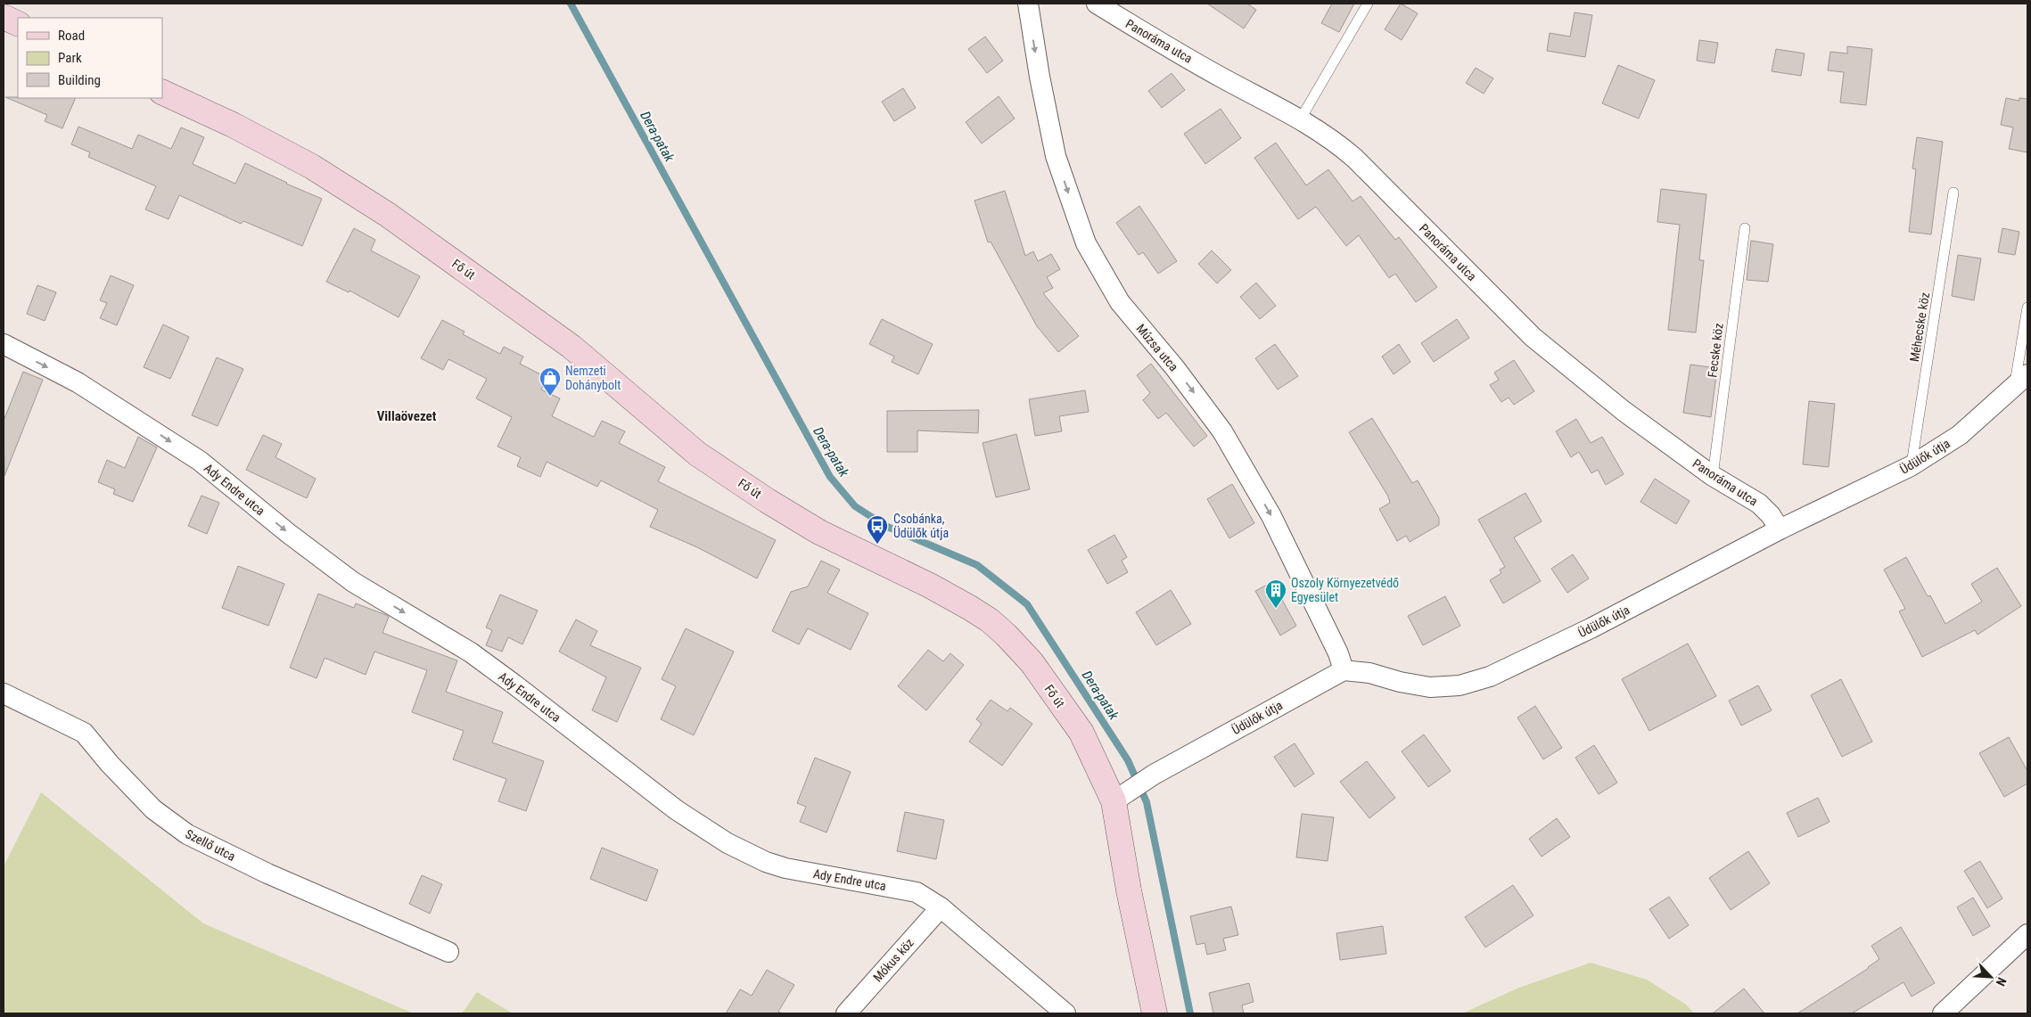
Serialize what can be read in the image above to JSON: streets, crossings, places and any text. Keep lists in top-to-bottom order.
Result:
{
  "streets": {
    "main road": ["Fő út"],
    "street": [
      "Panoráma utca",
      "Múzsa utca",
      "Üdülők útja",
      "Ady Endre utca",
      "Szellő utca",
      "Mókus köz"
    ],
    "lane": ["Méhecske köz", "Fecske köz"]
  },
  "crossings": [
    ["Panoráma utca", "Fecske köz"],
    ["Panoráma utca", "Üdülők útja"],
    ["Fő út", "Üdülők útja"],
    ["Méhecske köz", "Üdülők útja"],
    ["Múzsa utca", "Üdülők útja"],
    ["Ady Endre utca", "Mókus köz"]
  ],
  "one_way": ["Múzsa utca", "Ady Endre utca"],
  "districts": ["Villaövezet"],
  "water": ["Dera-patak"],
  "places": {
    "shop": ["Nemzeti Dohánybolt"],
    "bus stop": ["Csobánka, Üdülők útja"],
    "building": ["Oszoly Környezetvédő Egyesület"]
  },
  "legend": ["Road", "Park", "Building"],
  "north": "bottom right"
}
